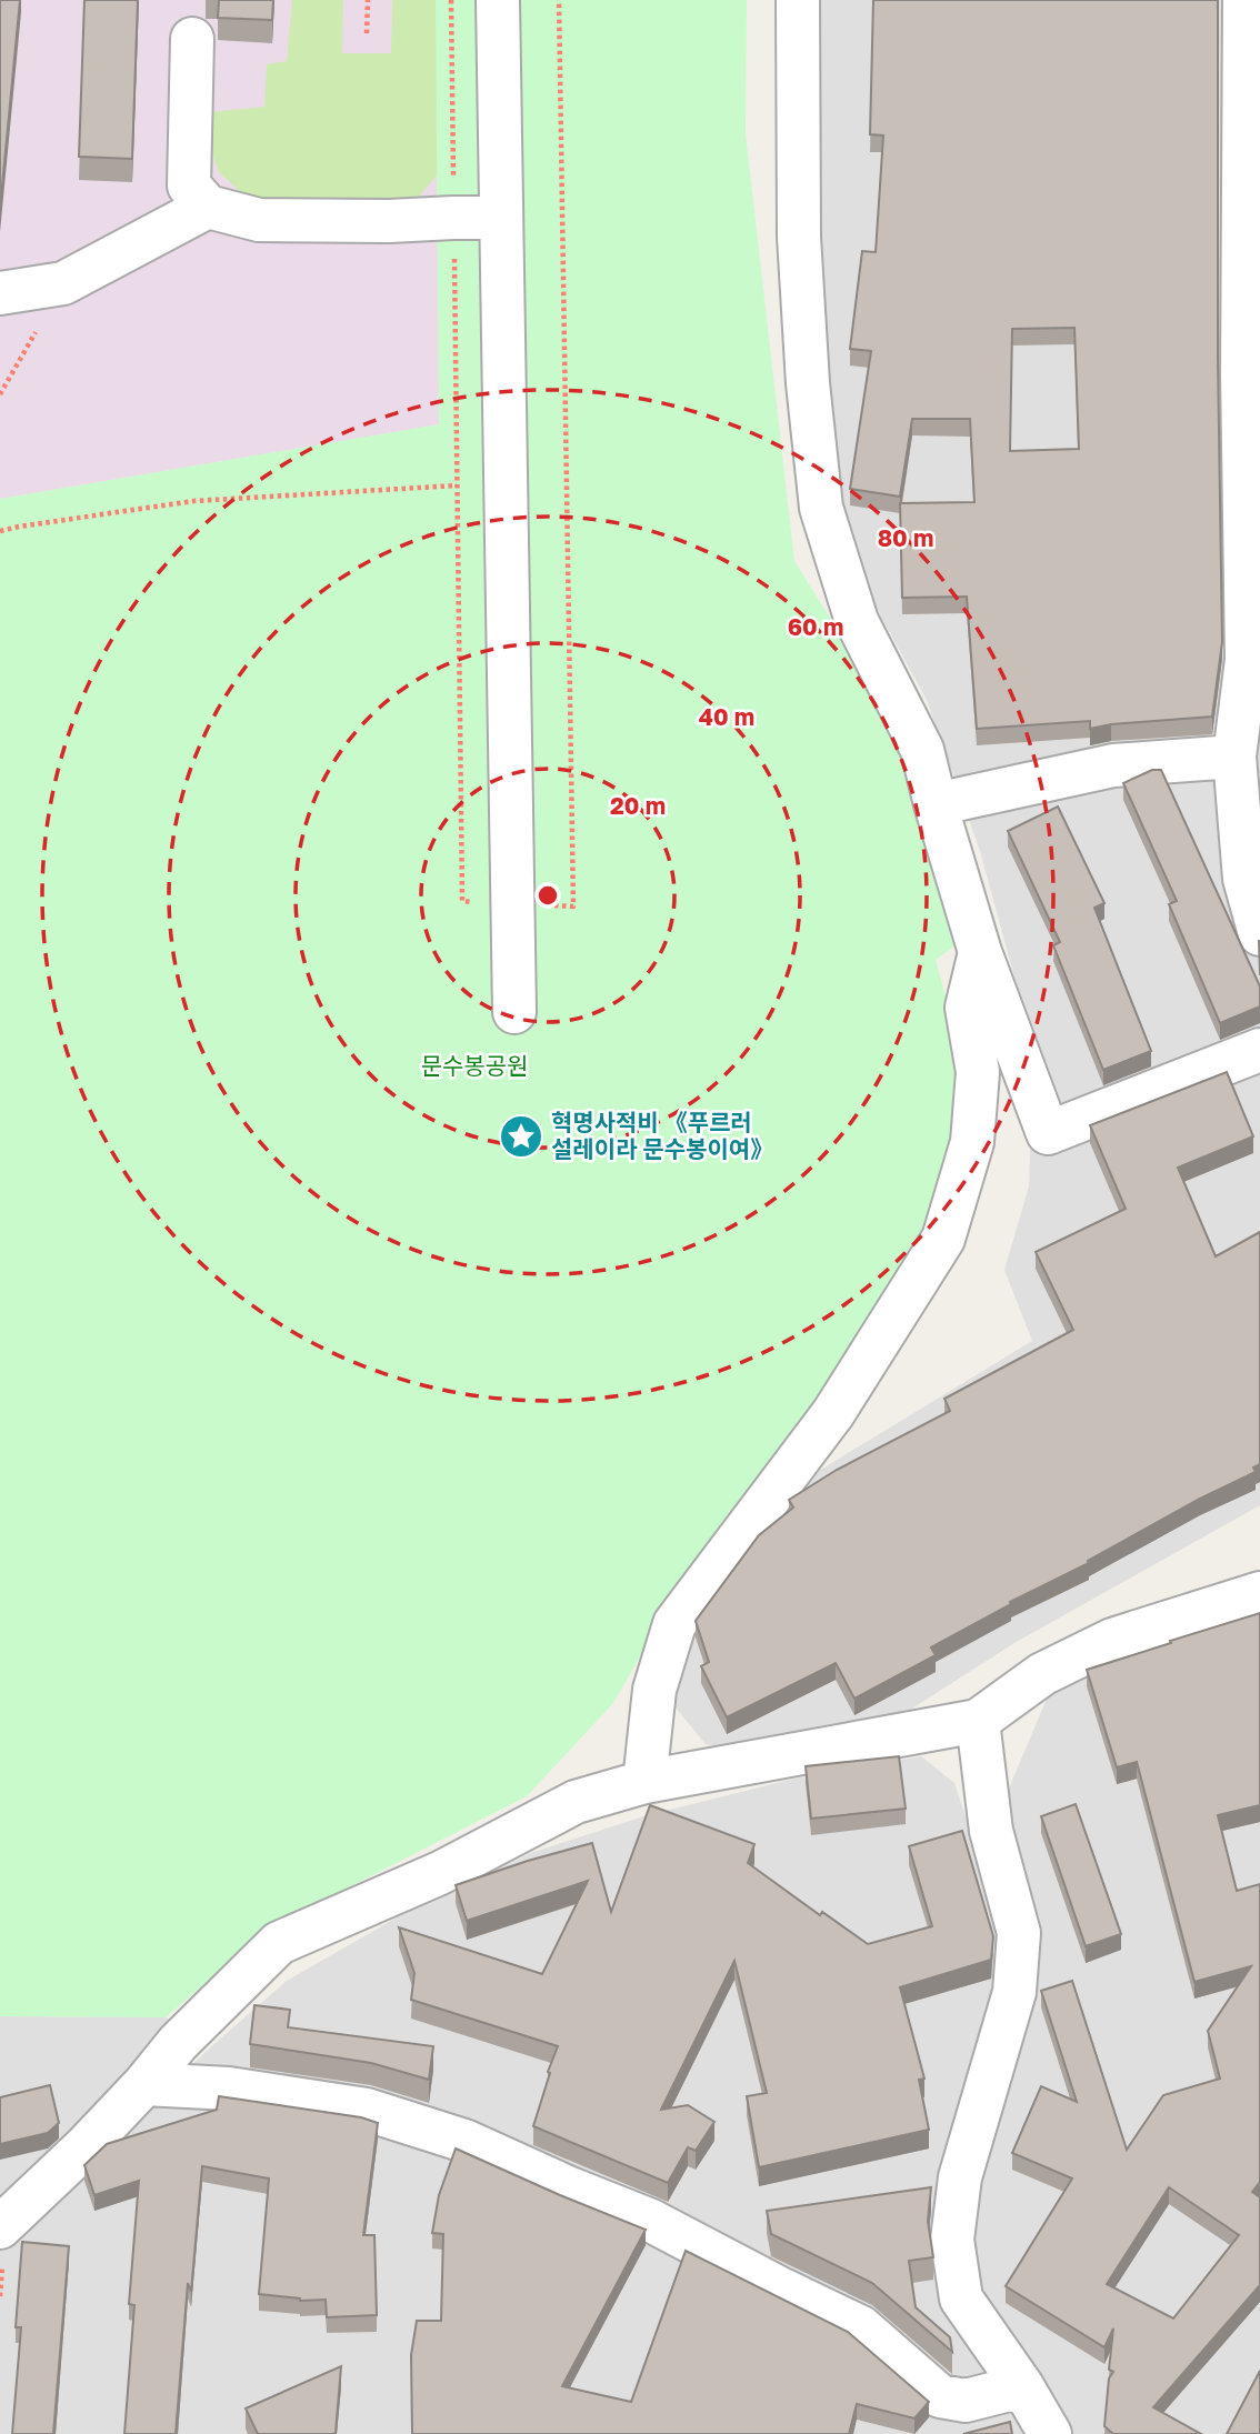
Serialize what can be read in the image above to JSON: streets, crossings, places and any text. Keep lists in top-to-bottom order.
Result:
{
  "parks": ["문수봉공원"],
  "places": {
    "place": ["혁명사적비 《푸르러 설레이라 문수봉이여》"]
  },
  "rings": [
    "80 m",
    "60 m",
    "40 m",
    "20 m"
  ]
}
